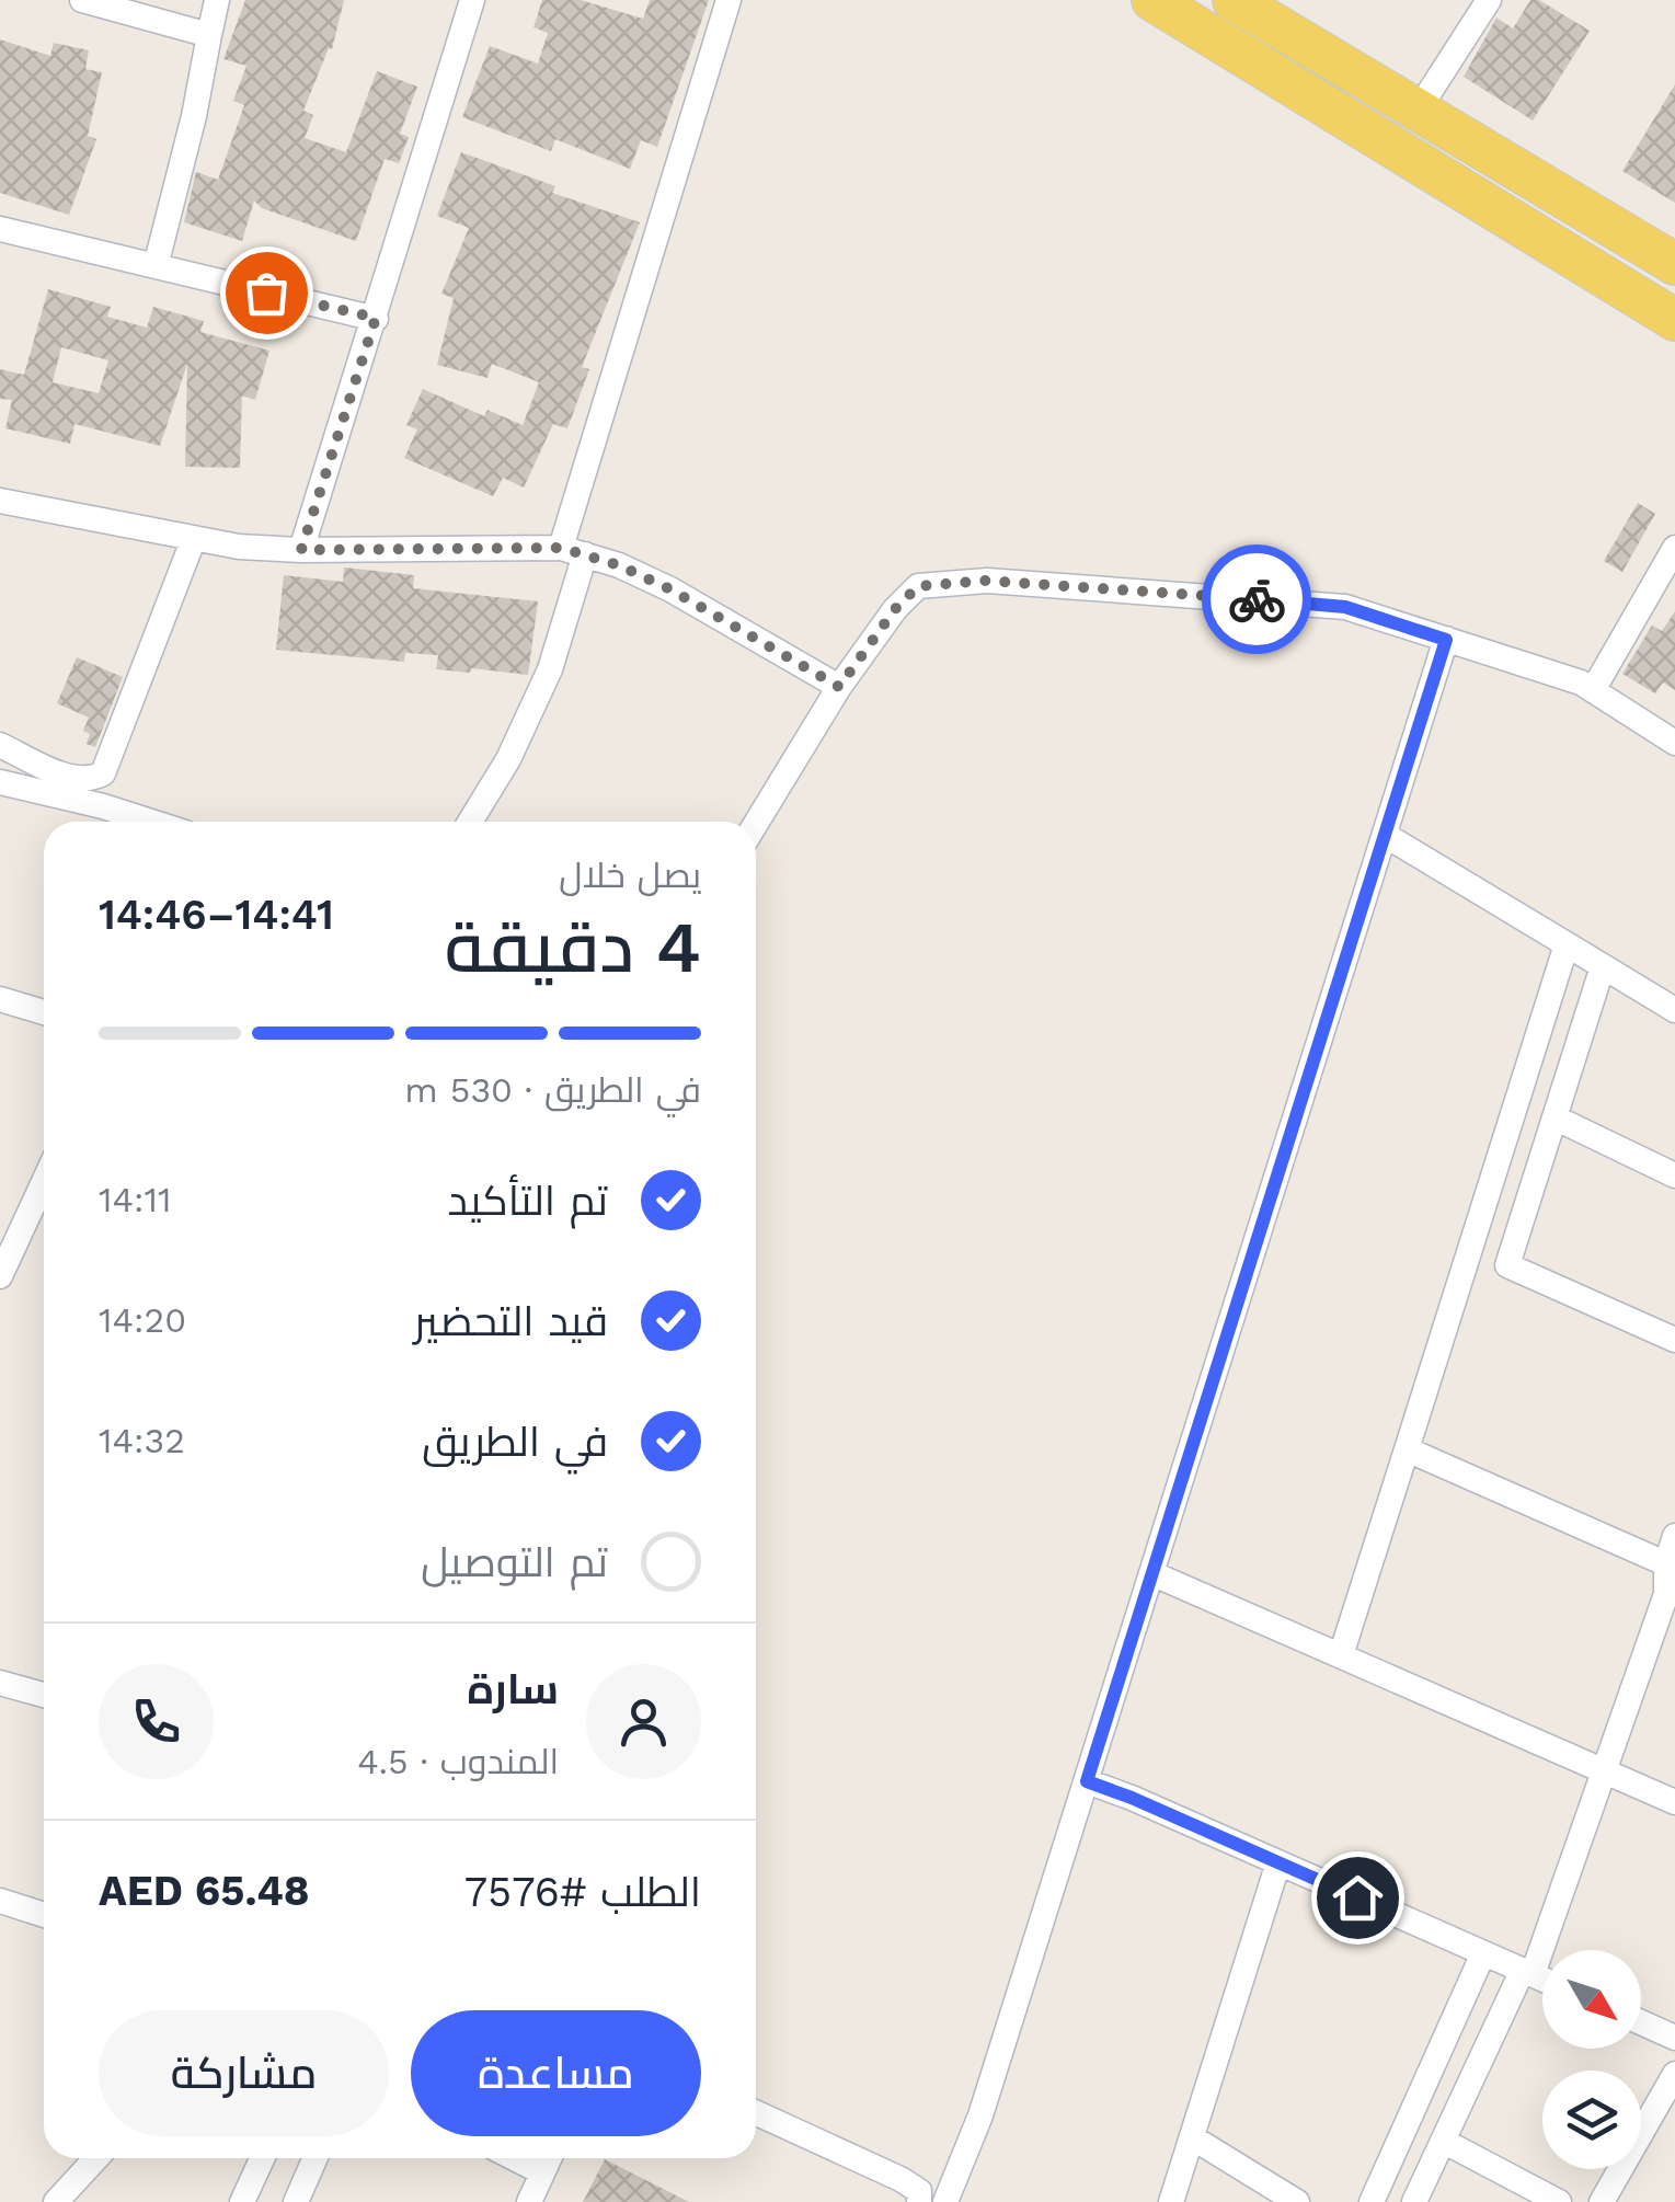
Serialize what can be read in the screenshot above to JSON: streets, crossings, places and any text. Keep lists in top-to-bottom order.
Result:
{
  "north": "bottom right",
  "page": {
    "heading": ["4 دقيقة", "يصل خلال", "14:41–14:46"],
    "panel": [
      "سارة",
      "المندوب · 4.5",
      "الطلب #7576",
      "AED 65.48"
    ],
    "bar": "في الطريق · 530 m",
    "list": [
      ["تم التأكيد", "14:11"],
      ["قيد التحضير", "14:20"],
      ["في الطريق", "14:32"],
      "تم التوصيل"
    ],
    "buttons": ["مساعدة", "مشاركة"]
  }
}
